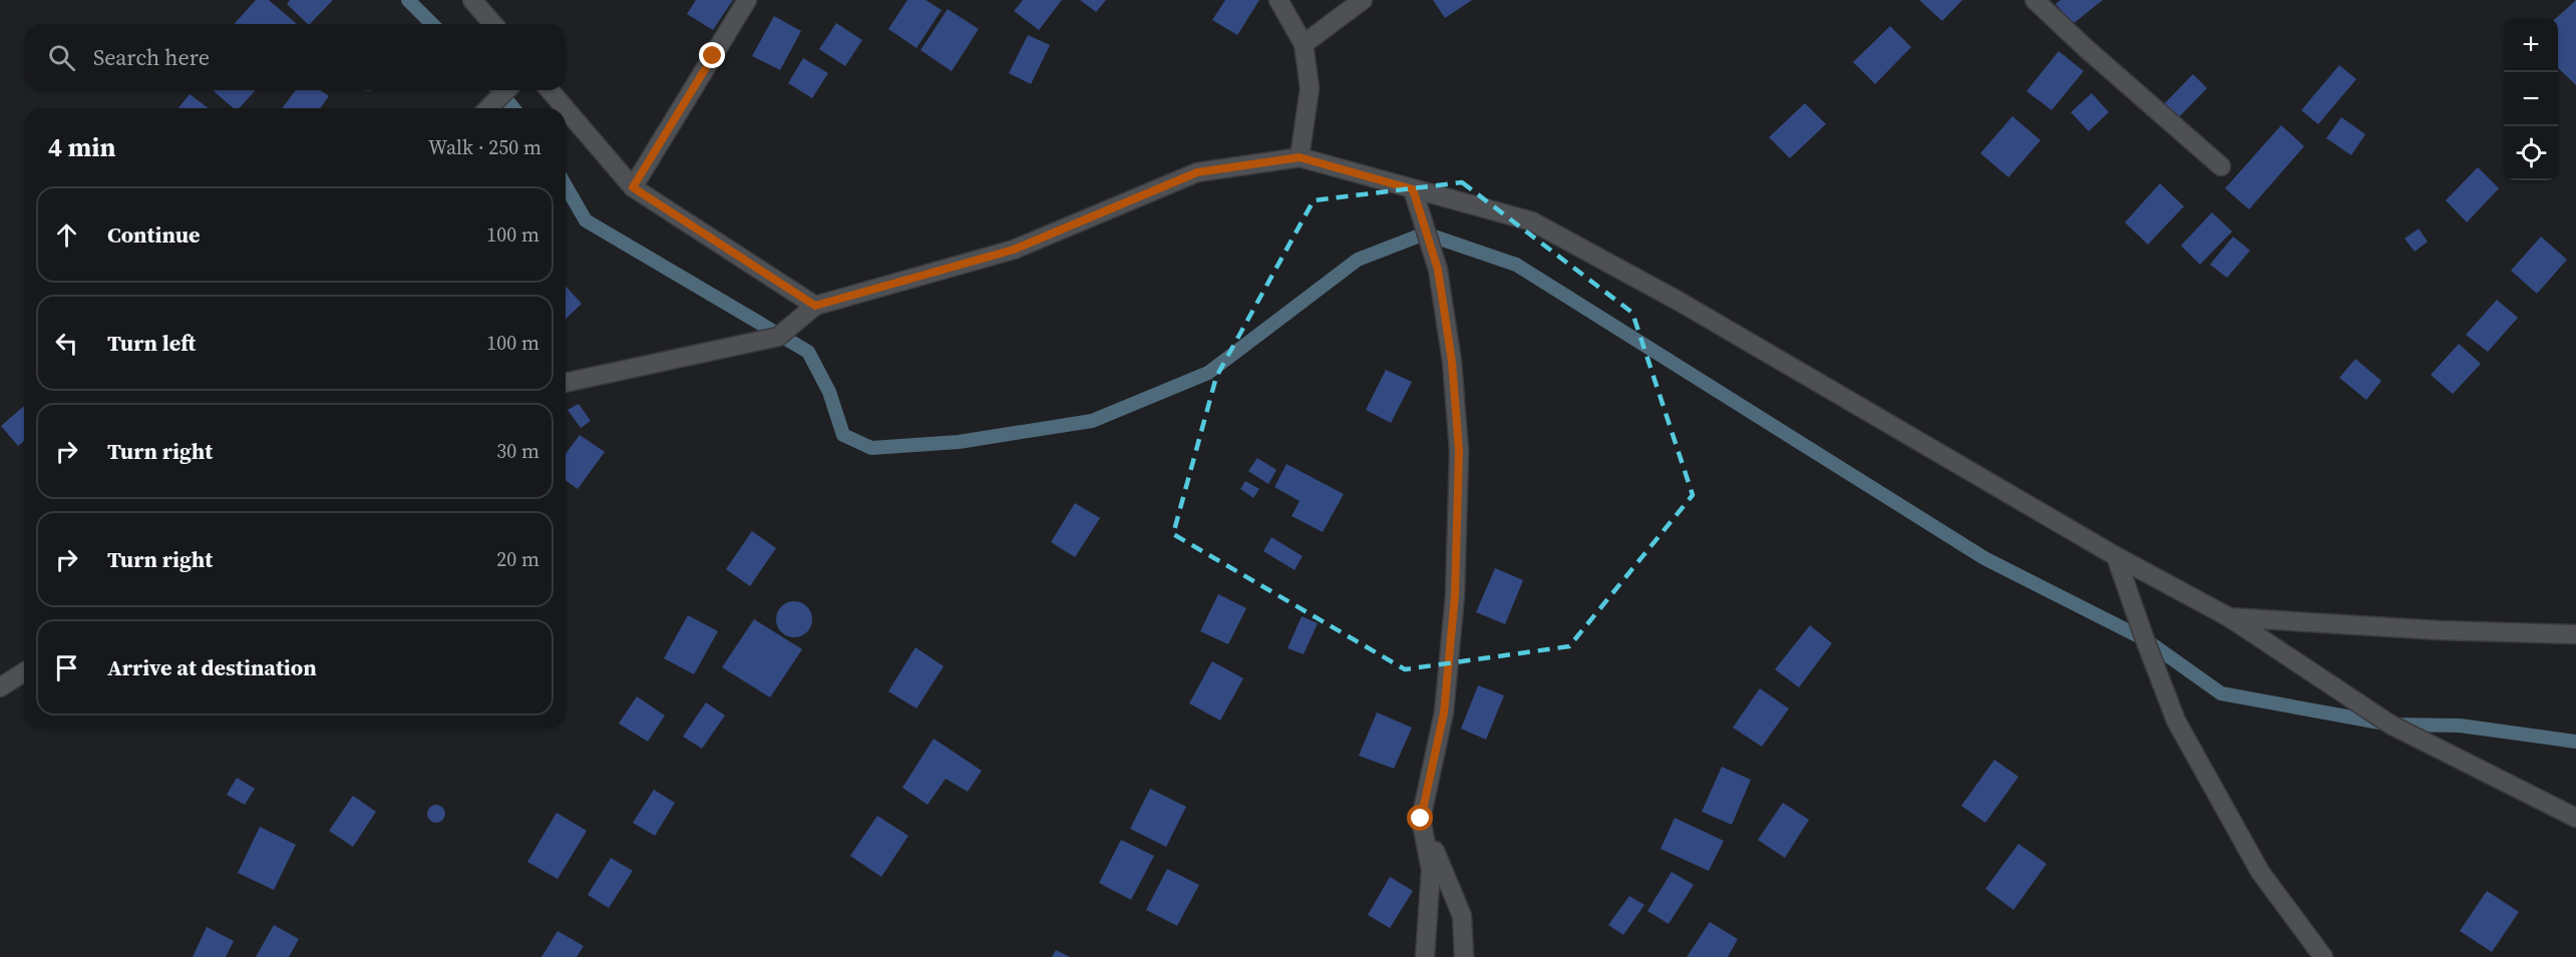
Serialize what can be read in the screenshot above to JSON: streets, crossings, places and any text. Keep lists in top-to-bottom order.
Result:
{
  "page": {
    "map_buttons": ["+", "−"],
    "search": "Search here",
    "heading": ["4 min", "Walk · 250 m"],
    "list": [
      ["Continue", "100 m"],
      ["Turn left", "100 m"],
      ["Turn right", "30 m"],
      ["Turn right", "20 m"],
      "Arrive at destination"
    ]
  }
}
